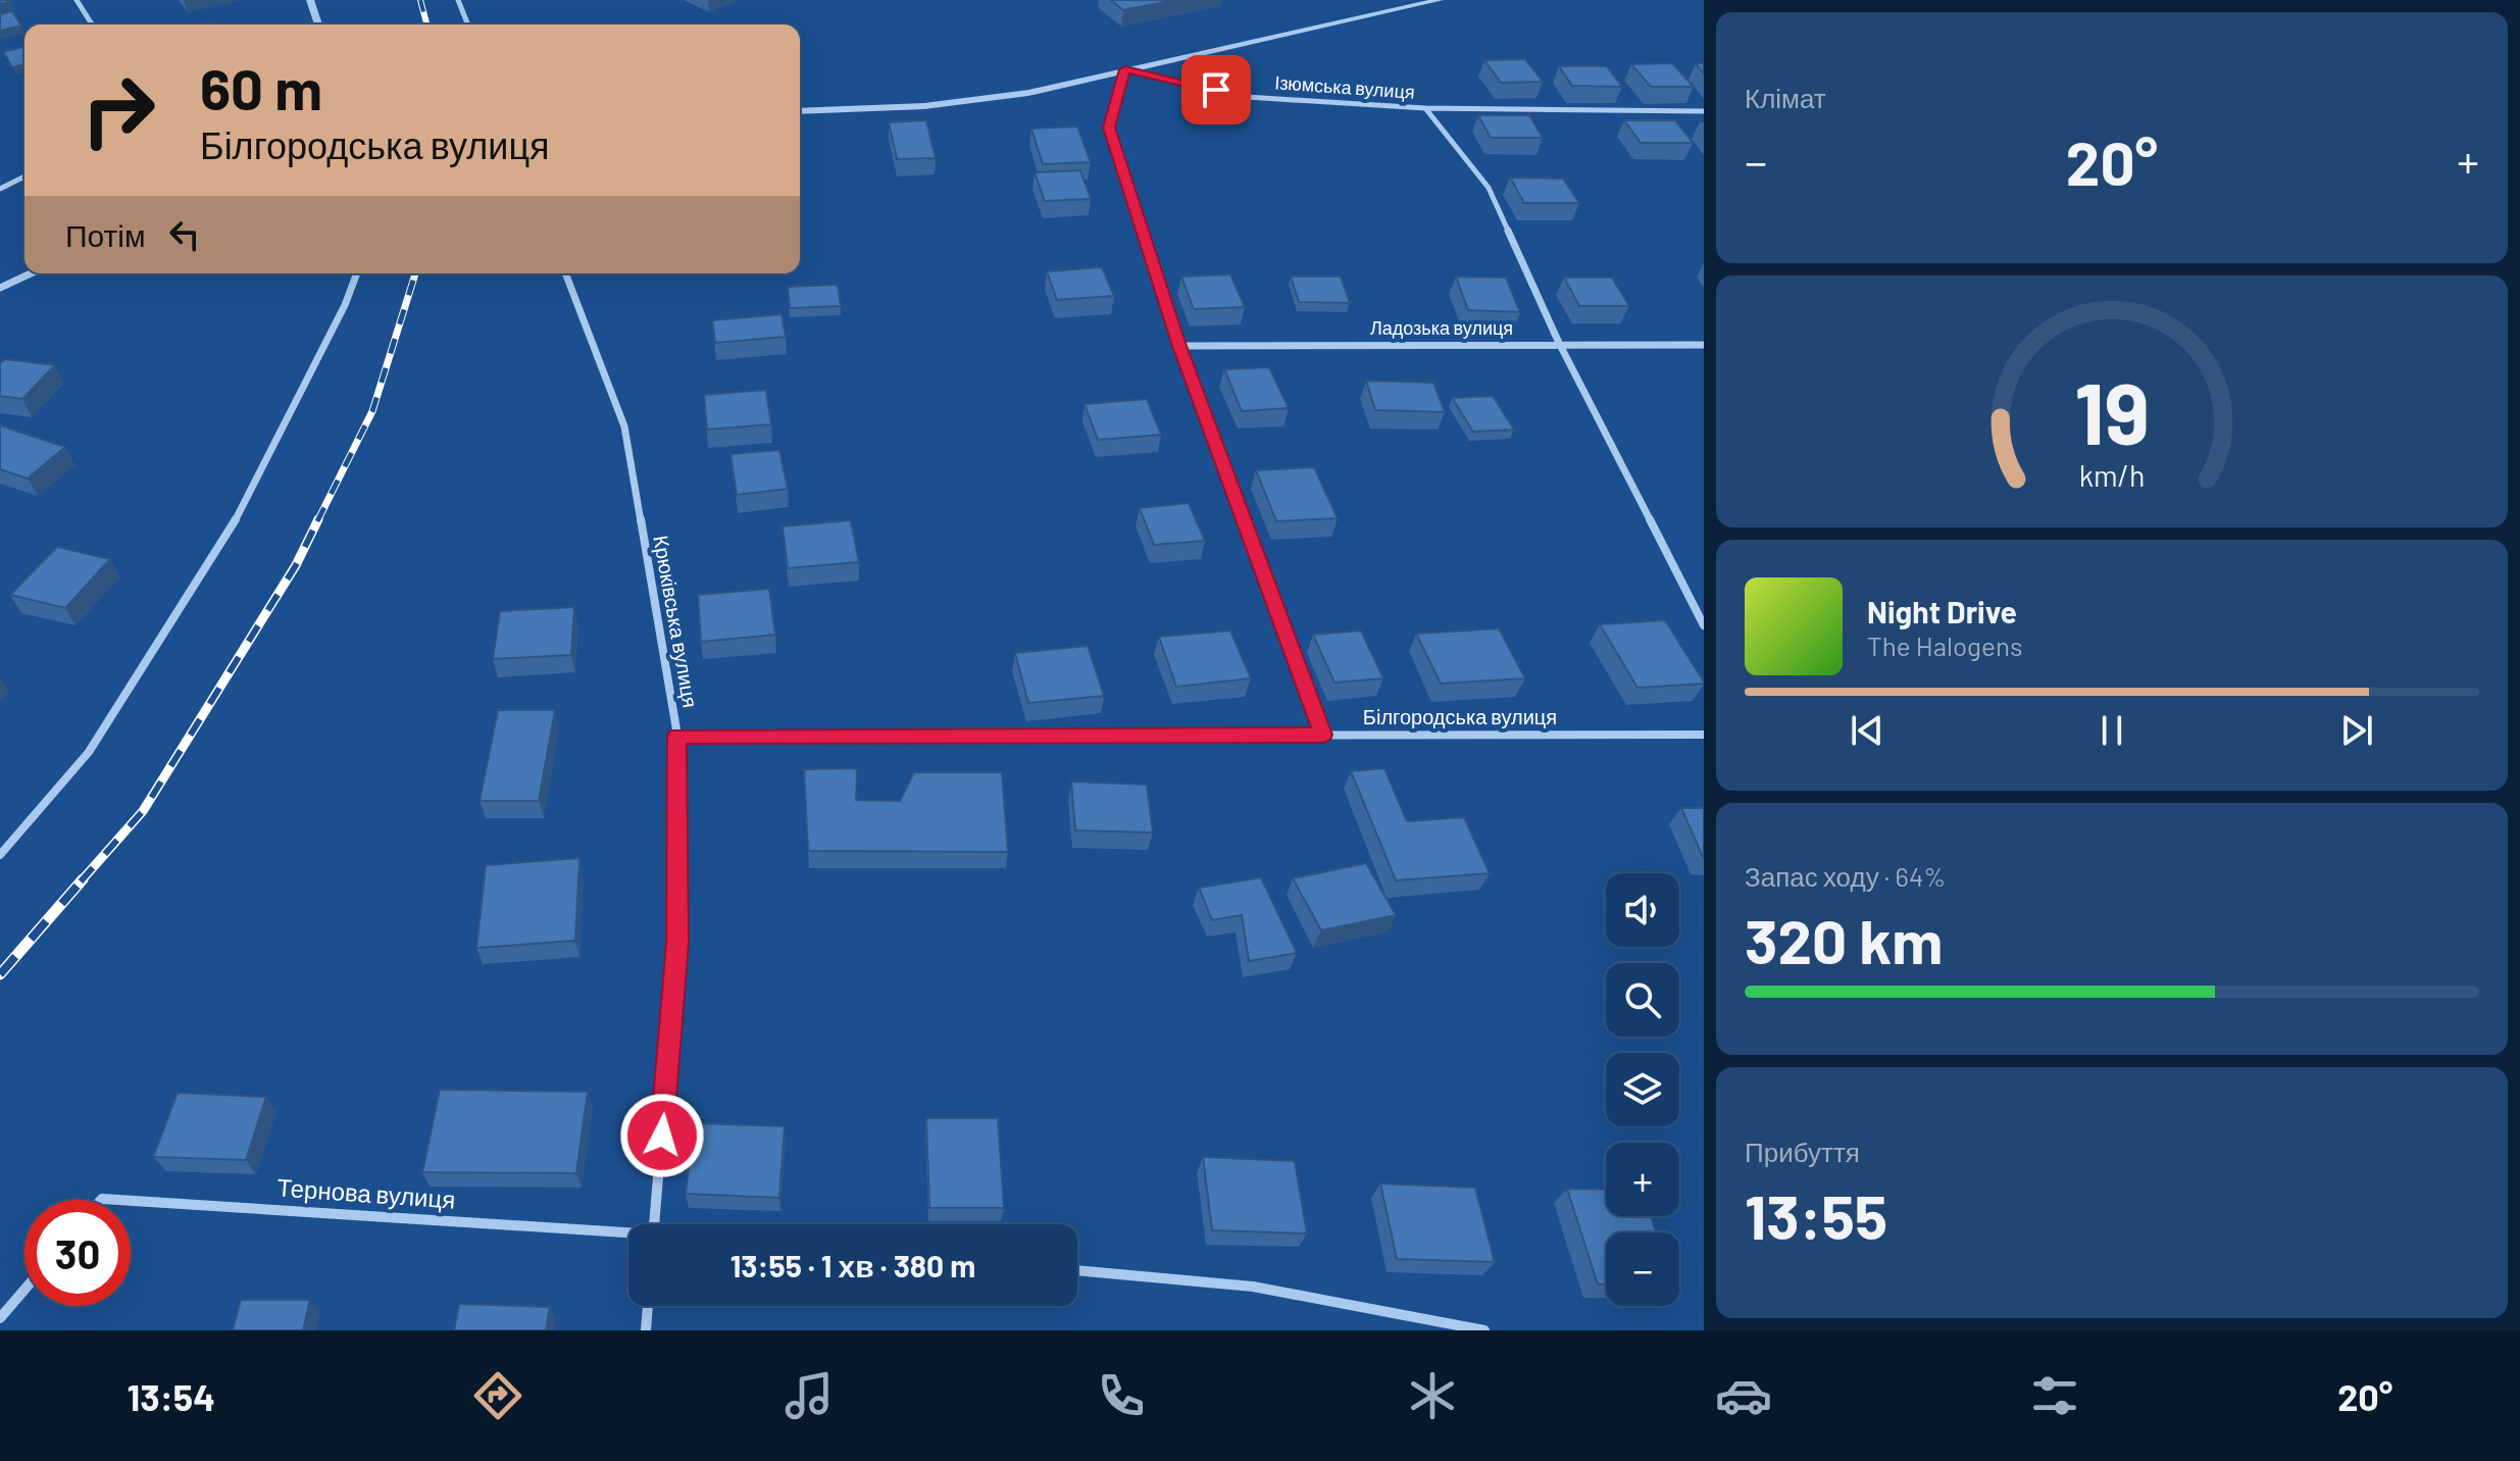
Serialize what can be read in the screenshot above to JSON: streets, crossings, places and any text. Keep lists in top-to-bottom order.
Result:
{
  "streets": {
    "street": [
      "Ізюмська вулиця",
      "Ладозька вулиця",
      "Крюківська вулиця",
      "Білгородська вулиця",
      "Тернова вулиця"
    ]
  },
  "crossings": [
    ["Крюківська вулиця", "Білгородська вулиця"]
  ],
  "page": {
    "tile": [
      "Клімат",
      ["Запас ходу · 64%", "320 km"],
      ["Прибуття", "13:55"]
    ],
    "turn": ["60 m", "Білгородська вулиця"],
    "heat": ["−", "20°", "+"],
    "then": "Потім",
    "song": ["Night Drive", "The Halogens"],
    "map_buttons": ["+", "−"],
    "limit": "30",
    "trip": "13:55 · 1 хв · 380 m",
    "tabs": ["13:54", "20°"],
    "gauge": ["19", "km/h"]
  }
}
